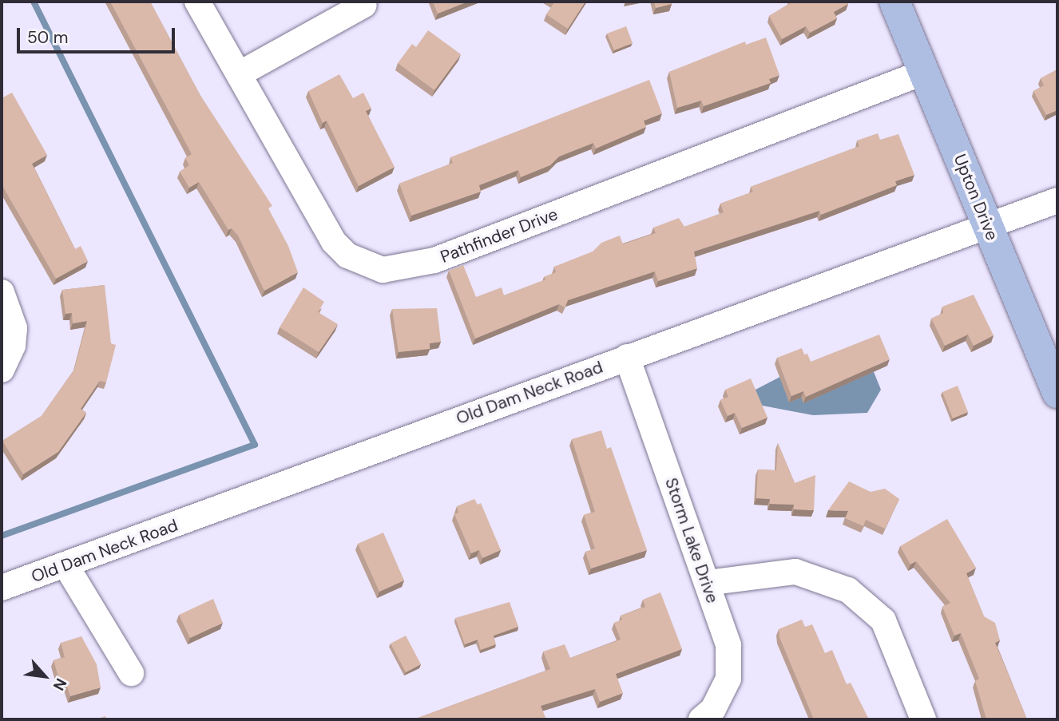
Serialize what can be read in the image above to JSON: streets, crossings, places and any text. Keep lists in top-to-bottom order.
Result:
{
  "streets": {
    "main road": ["Upton Drive"],
    "street": ["Pathfinder Drive", "Old Dam Neck Road", "Storm Lake Drive"]
  },
  "crossings": [
    ["Upton Drive", "Pathfinder Drive"],
    ["Upton Drive", "Old Dam Neck Road"],
    ["Old Dam Neck Road", "Storm Lake Drive"]
  ],
  "scale_bar": "50 m",
  "north": "bottom right"
}
